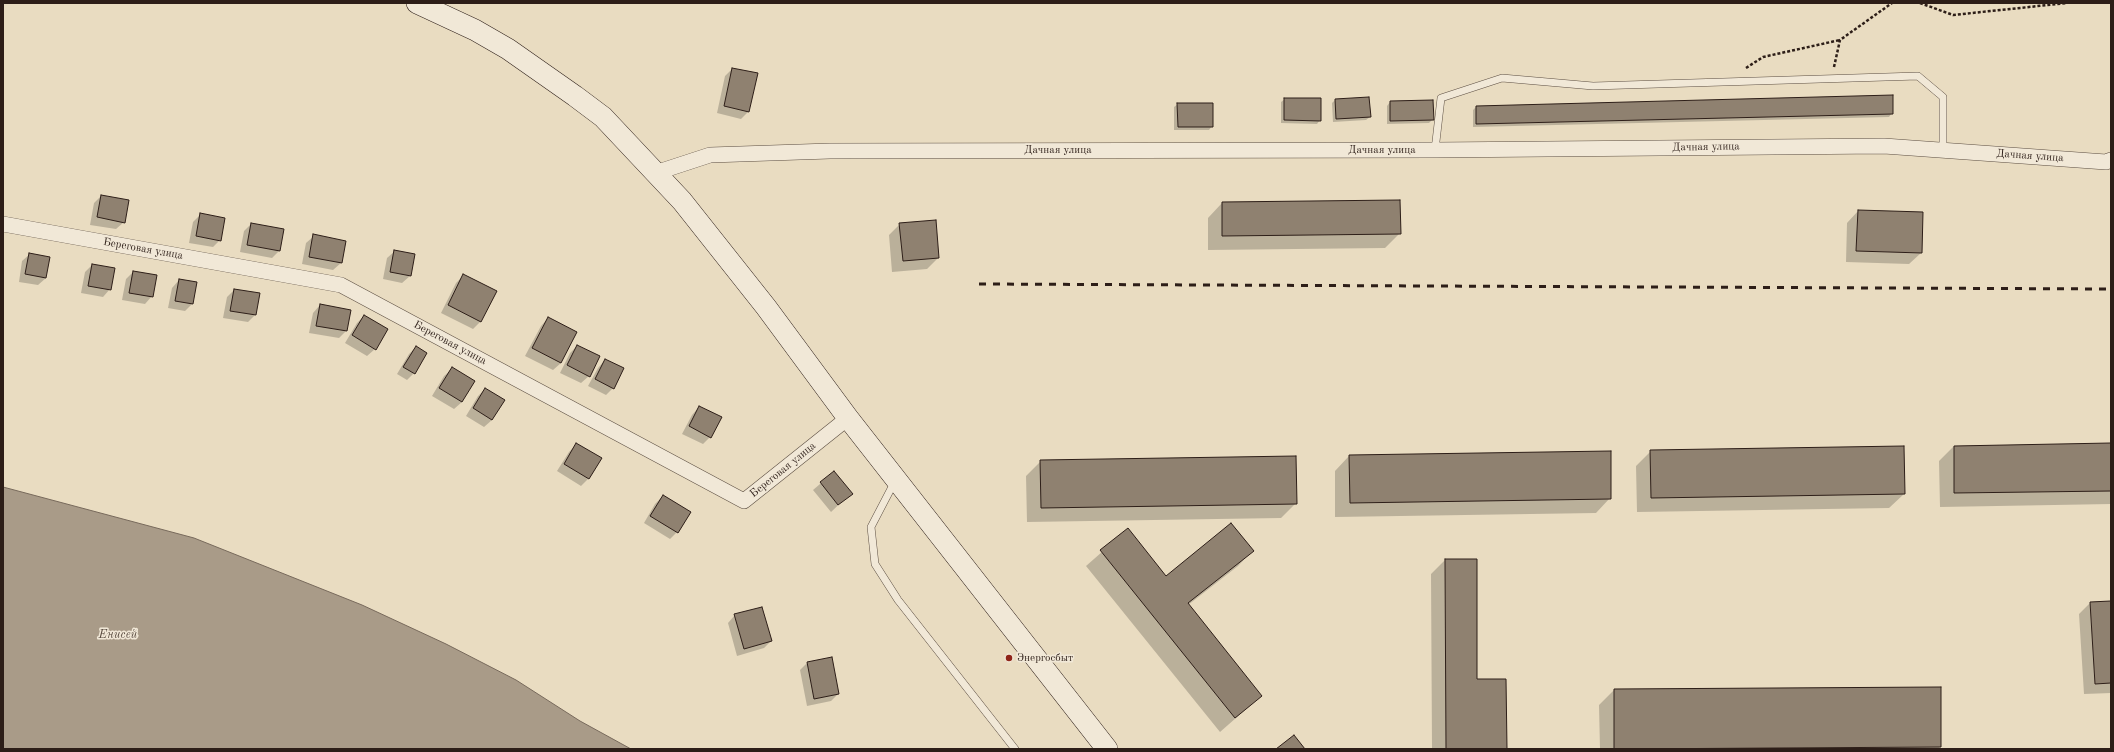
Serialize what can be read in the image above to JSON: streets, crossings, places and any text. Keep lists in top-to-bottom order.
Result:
{
  "streets": {
    "street": ["Дачная улица", "Береговая улица"]
  },
  "water": ["Енисей"],
  "places": ["Энергосбыт"]
}
